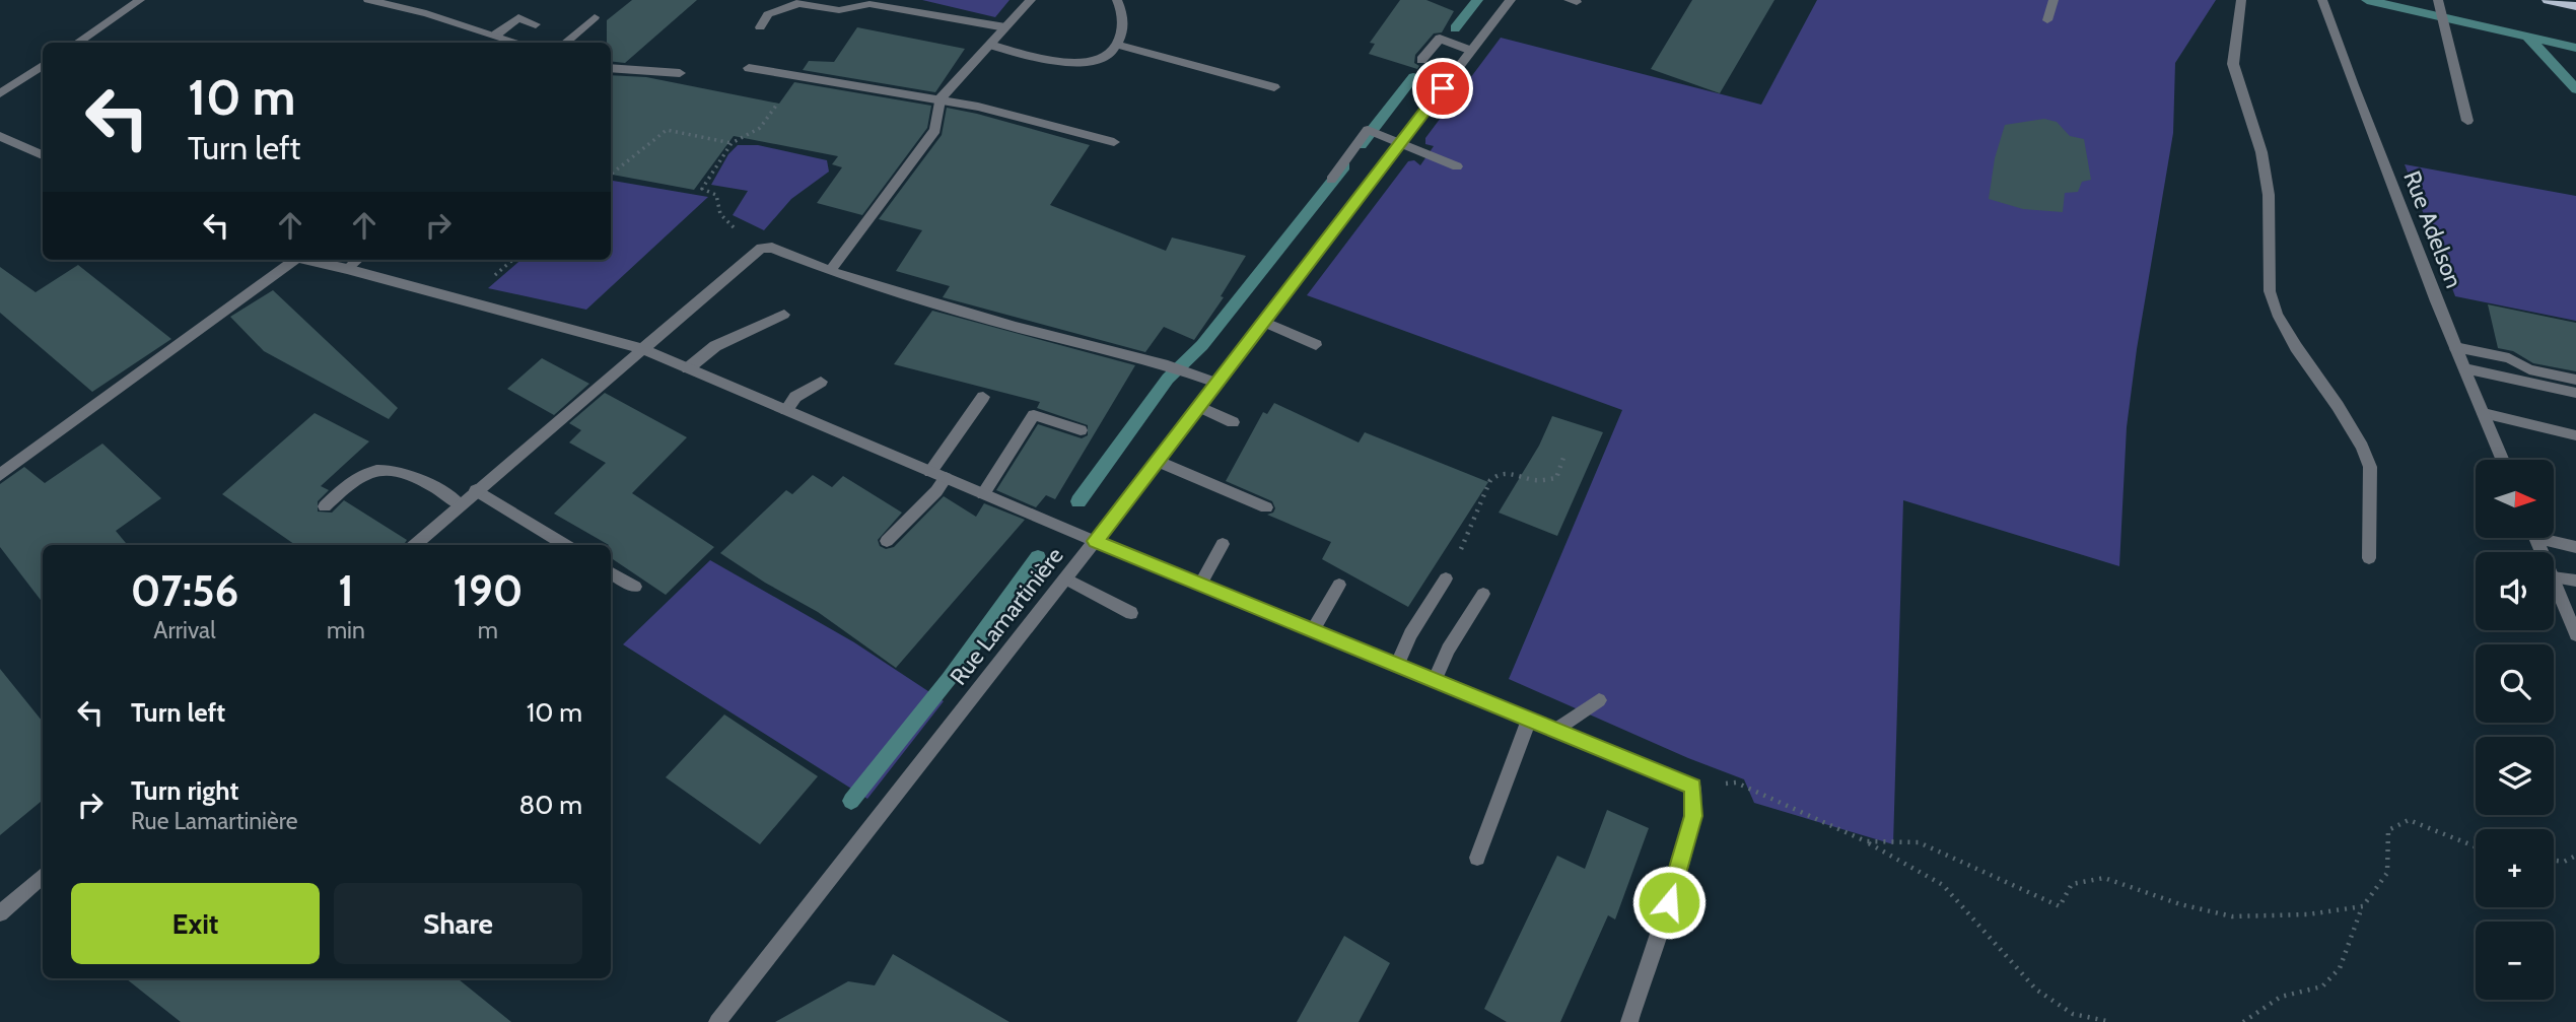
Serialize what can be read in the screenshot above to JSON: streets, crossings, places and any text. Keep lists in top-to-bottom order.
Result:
{
  "streets": {
    "street": ["Rue Adelson", "Rue Lamartinière"]
  },
  "north": "right",
  "page": {
    "turn": ["10 m", "Turn left"],
    "map_buttons": ["+", "−"],
    "eta": [
      "07:56",
      "Arrival",
      "1",
      "min",
      "190",
      "m"
    ],
    "list": [
      {
        "name": "Turn left",
        "value": "10 m"
      },
      {
        "name": "Turn right",
        "note": "Rue Lamartinière",
        "value": "80 m"
      }
    ],
    "buttons": ["Exit", "Share"]
  }
}
